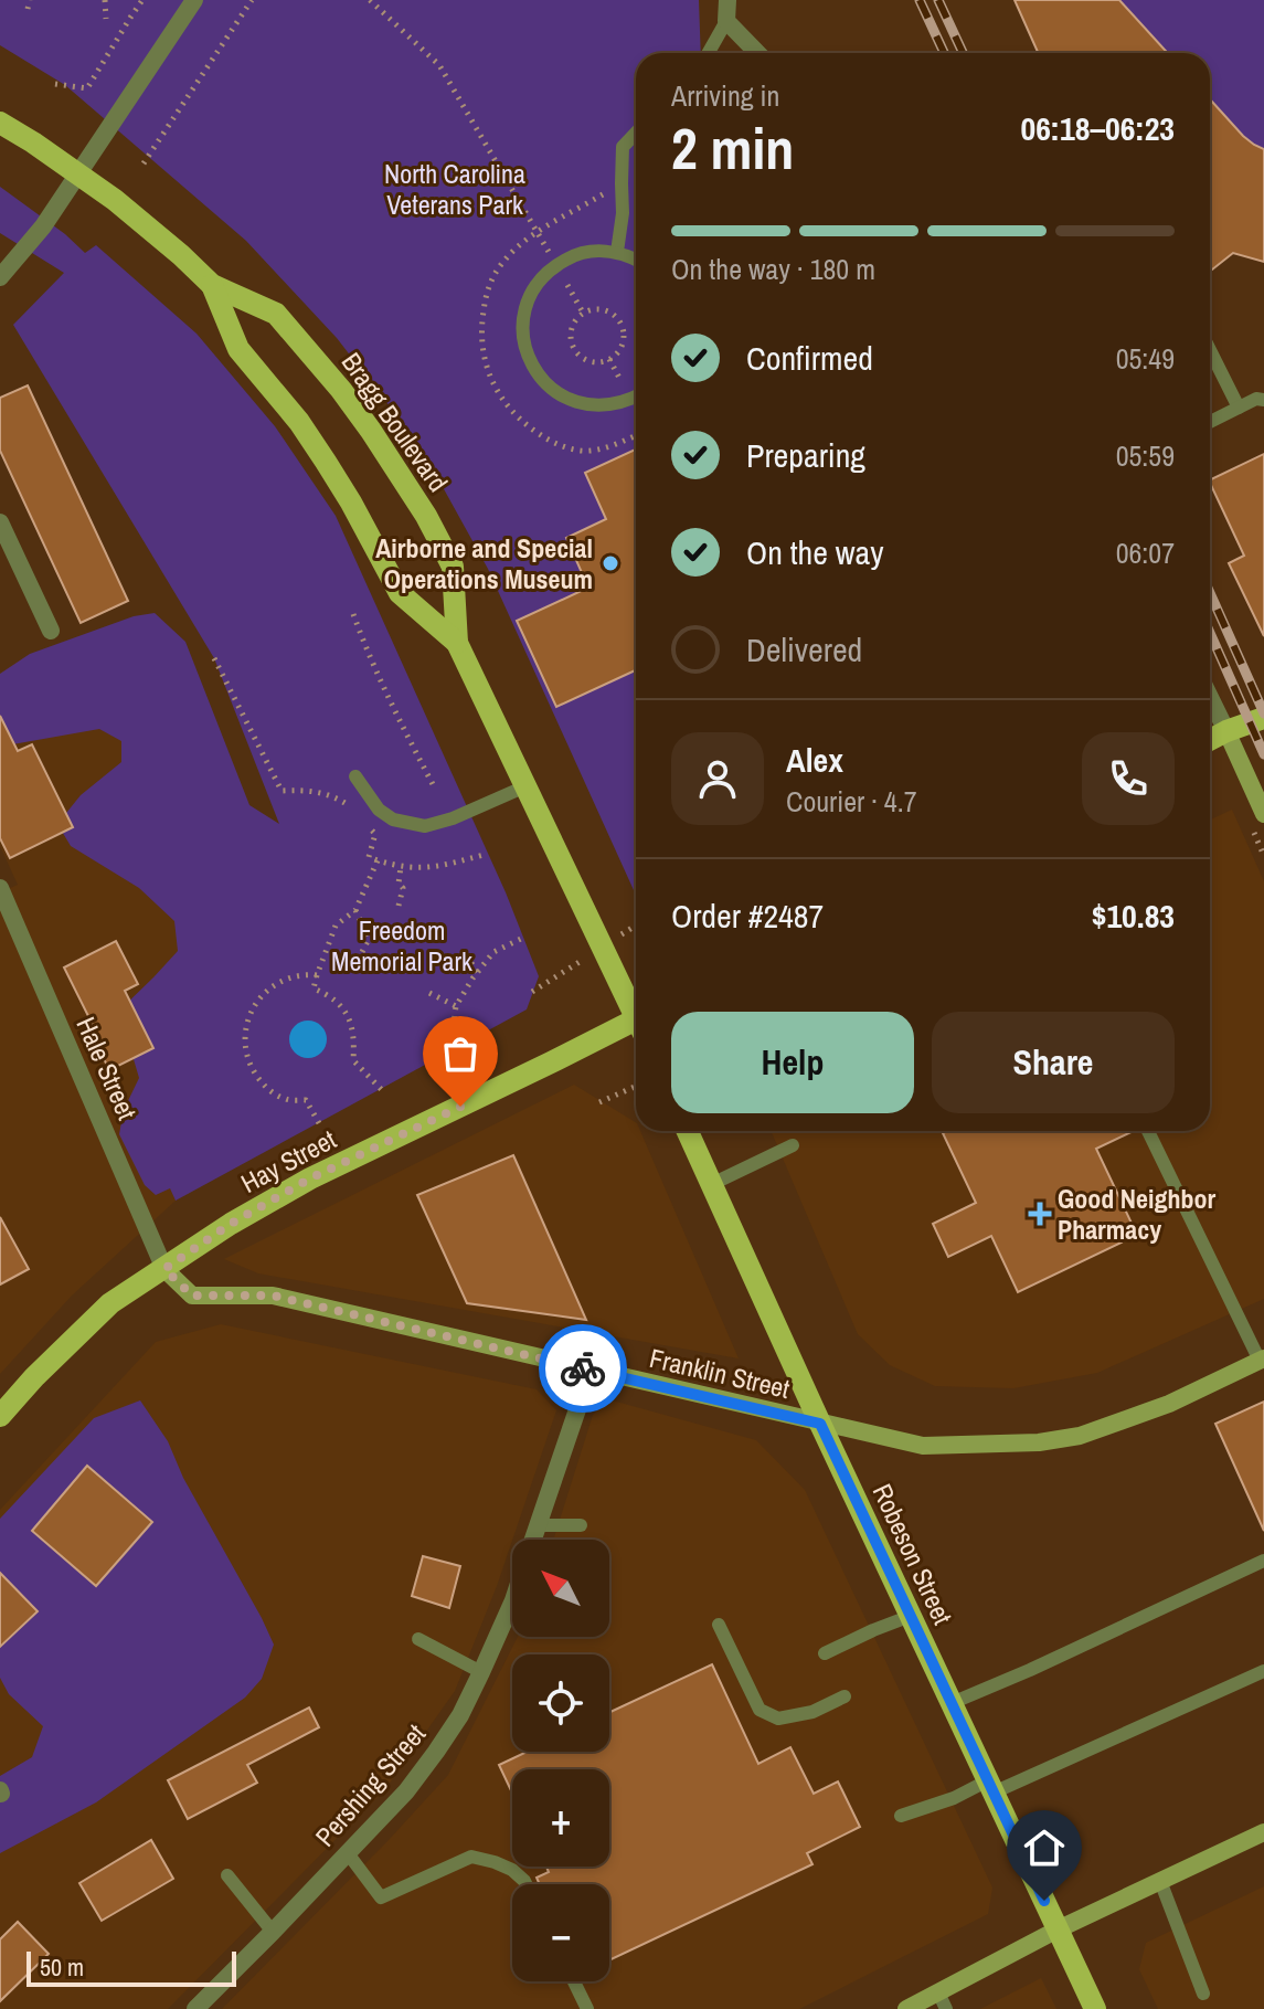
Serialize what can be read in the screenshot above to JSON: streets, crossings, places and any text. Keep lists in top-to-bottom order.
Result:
{
  "streets": {
    "main road": ["Bragg Boulevard", "Hay Street", "Robeson Street"],
    "street": ["Hale Street", "Franklin Street", "Pershing Street"]
  },
  "crossings": [
    ["Hale Street", "Hay Street"],
    ["Hale Street", "Franklin Street"],
    ["Hay Street", "Franklin Street"],
    ["Franklin Street", "Robeson Street"],
    ["Franklin Street", "Pershing Street"]
  ],
  "parks": ["North Carolina Veterans Park", "Freedom Memorial Park"],
  "places": {
    "other": ["Airborne and Special Operations Museum"],
    "health": ["Good Neighbor Pharmacy"]
  },
  "scale_bar": "50 m",
  "north": "top left",
  "page": {
    "heading": ["2 min", "Arriving in", "06:18–06:23"],
    "panel": [
      "Alex",
      "Courier · 4.7",
      "Order #2487",
      "$10.83"
    ],
    "bar": "On the way · 180 m",
    "list": [
      ["Confirmed", "05:49"],
      ["Preparing", "05:59"],
      ["On the way", "06:07"],
      "Delivered"
    ],
    "buttons": ["Help", "Share"],
    "map_buttons": ["+", "−"],
    "scale": "50 m"
  }
}
